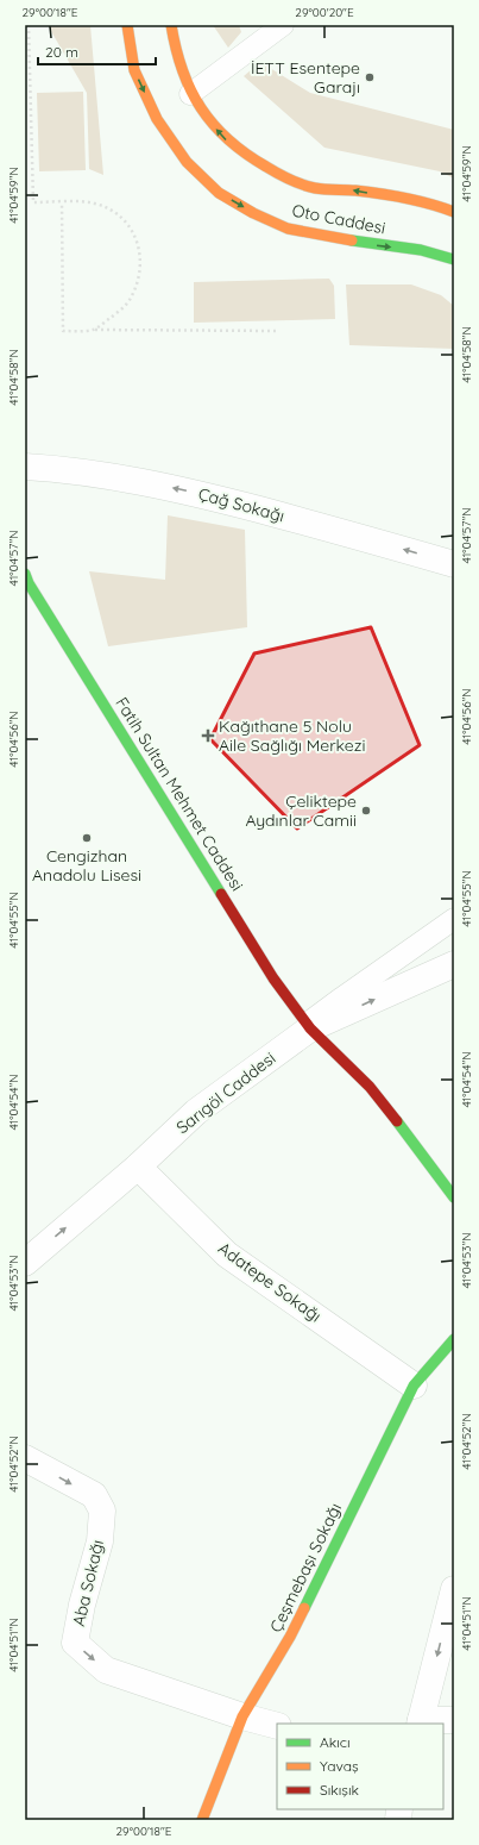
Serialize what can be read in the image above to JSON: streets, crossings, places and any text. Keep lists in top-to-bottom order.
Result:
{
  "streets": {
    "street": [
      "Oto Caddesi",
      "Çağ Sokağı",
      "Fatih Sultan Mehmet Caddesi",
      "Sarıgöl Caddesi",
      "Adatepe Sokağı",
      "Çeşmebaşı Sokağı",
      "Aba Sokağı"
    ]
  },
  "crossings": [
    ["Fatih Sultan Mehmet Caddesi", "Sarıgöl Caddesi"],
    ["Sarıgöl Caddesi", "Adatepe Sokağı"],
    ["Adatepe Sokağı", "Çeşmebaşı Sokağı"],
    ["Çeşmebaşı Sokağı", "Aba Sokağı"]
  ],
  "one_way": ["Çağ Sokağı", "Sarıgöl Caddesi", "Aba Sokağı"],
  "places": {
    "other": ["İETT Esentepe Garajı", "Çeliktepe Aydınlar Camii", "Cengizhan Anadolu Lisesi"],
    "health": ["Kağıthane 5 Nolu Aile Sağlığı Merkezi"]
  },
  "legend": ["Akıcı", "Yavaş", "Sıkışık"],
  "scale_bar": "20 m",
  "coordinates": [
    "29°00'18\"E",
    "29°00'20\"E",
    "41°04'59\"N",
    "41°04'58\"N",
    "41°04'57\"N",
    "41°04'56\"N",
    "41°04'55\"N",
    "41°04'54\"N",
    "41°04'53\"N",
    "41°04'52\"N",
    "41°04'51\"N"
  ]
}
